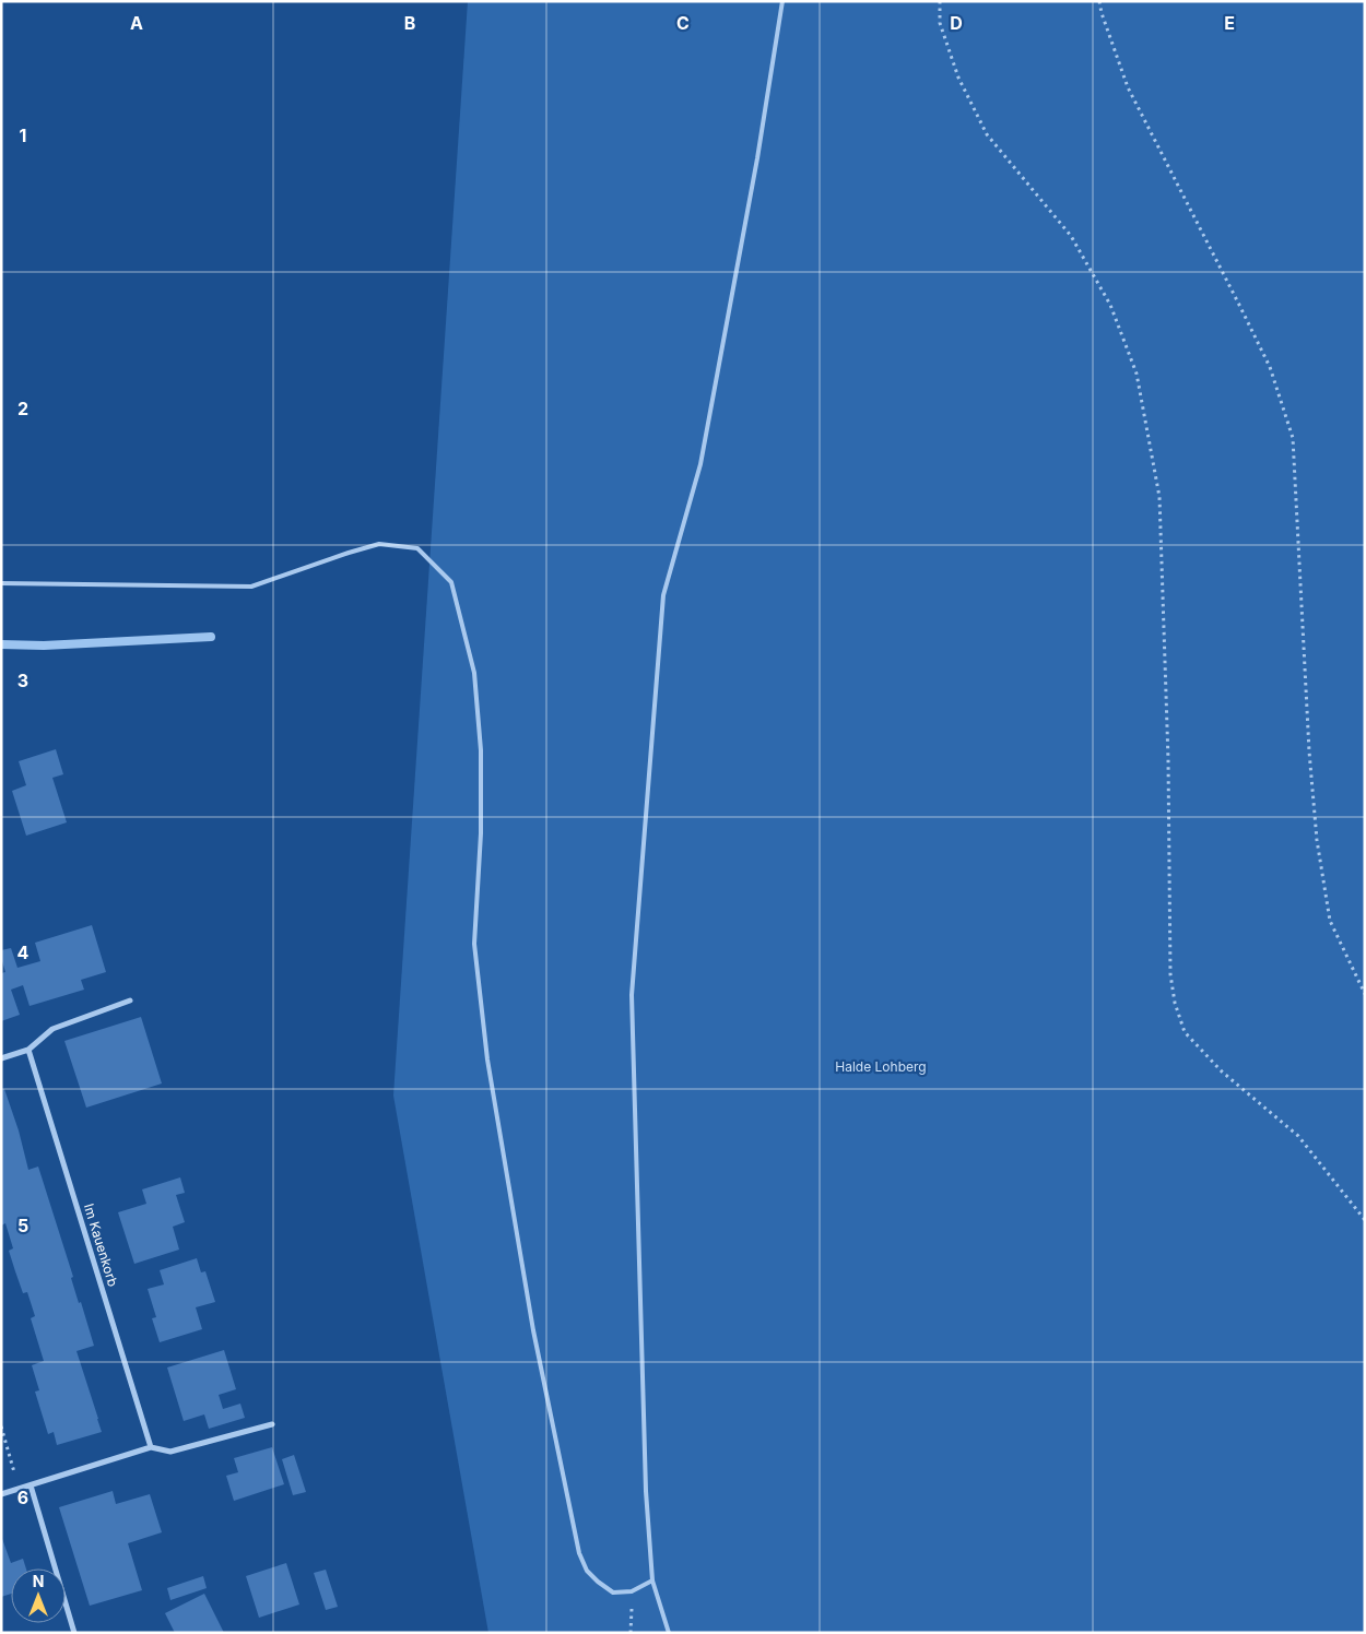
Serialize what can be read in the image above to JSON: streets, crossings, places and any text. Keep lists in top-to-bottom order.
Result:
{
  "streets": {
    "street": ["Im Kauenkorb"]
  },
  "parks": ["Halde Lohberg"],
  "north": "top",
  "grid": {
    "columns": [
      "A",
      "B",
      "C",
      "D",
      "E"
    ],
    "rows": [
      "1",
      "2",
      "3",
      "4",
      "5",
      "6"
    ]
  }
}
